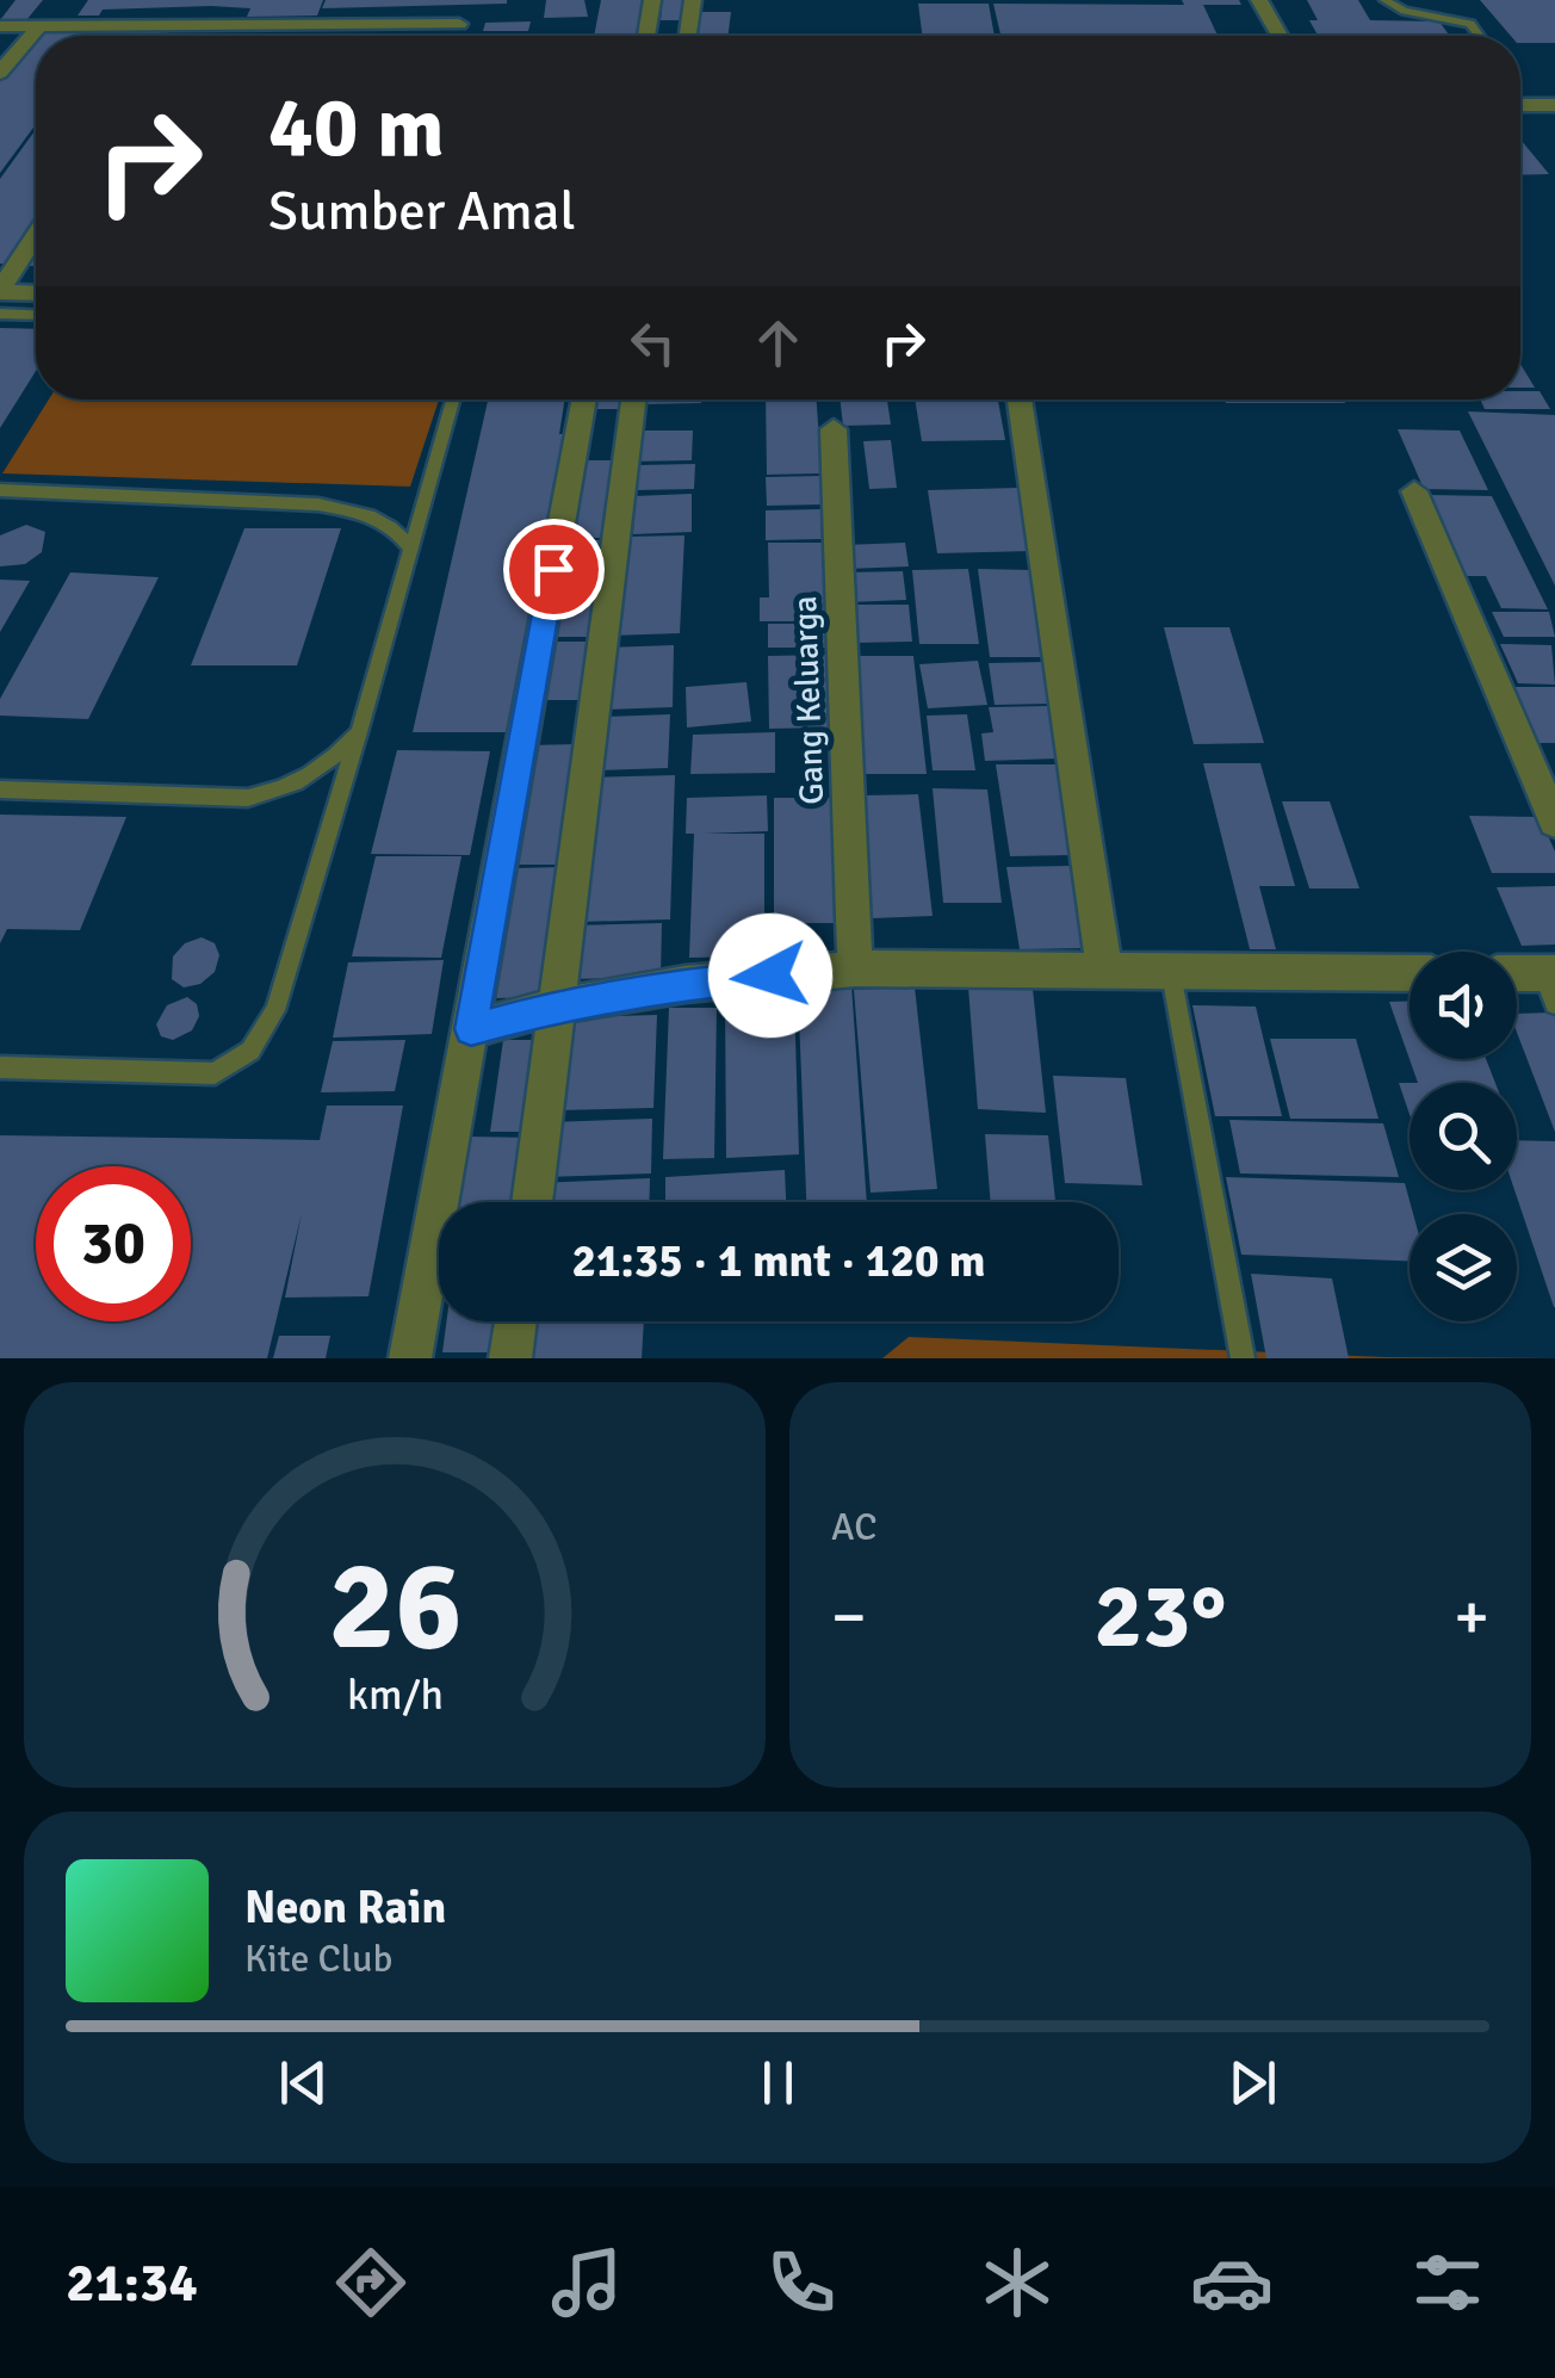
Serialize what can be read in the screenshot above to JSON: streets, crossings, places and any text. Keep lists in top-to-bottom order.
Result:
{
  "streets": {
    "street": ["Gang Keluarga"]
  },
  "page": {
    "turn": ["40 m", "Sumber Amal"],
    "limit": "30",
    "trip": "21:35 · 1 mnt · 120 m",
    "tile": "AC",
    "heat": ["−", "23°", "+"],
    "song": ["Neon Rain", "Kite Club"],
    "tabs": "21:34",
    "gauge": ["26", "km/h"]
  }
}
